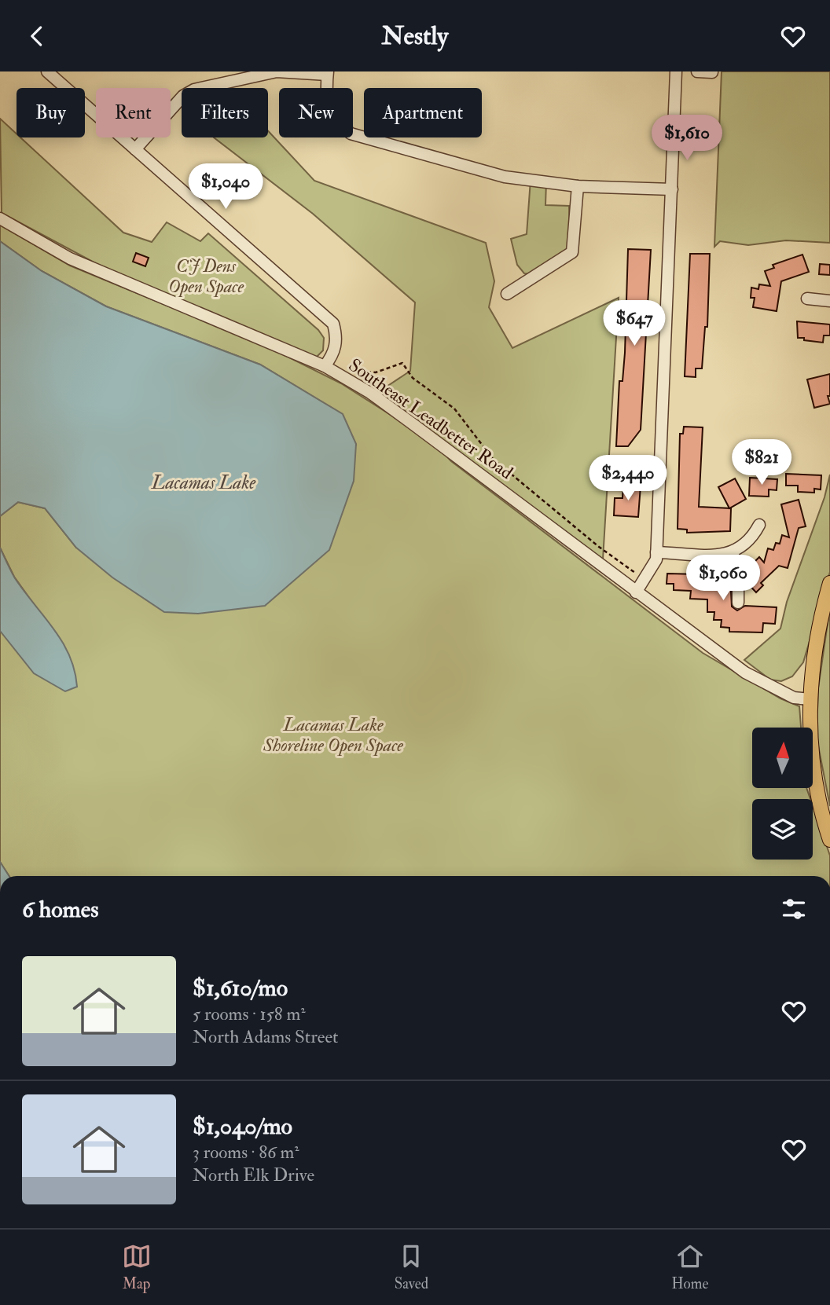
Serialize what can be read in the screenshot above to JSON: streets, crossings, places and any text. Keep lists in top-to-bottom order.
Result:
{
  "streets": {
    "street": ["Southeast Leadbetter Road"]
  },
  "water": ["Lacamas Lake"],
  "parks": ["CJ Dens Open Space", "Lacamas Lake Shoreline Open Space"],
  "north": "top",
  "page": {
    "header": "Nestly",
    "chip": [
      "Buy",
      "Rent",
      "Filters",
      "New",
      "Apartment"
    ],
    "price": [
      "$1,610",
      "$1,040",
      "$647",
      "$821",
      "$2,440",
      "$1,060"
    ],
    "heading": "6 homes",
    "list": [
      {
        "name": "$1,610/mo",
        "note": "5 rooms · 158 m² · North Adams Street"
      },
      {
        "name": "$1,040/mo",
        "note": "3 rooms · 86 m² · North Elk Drive"
      }
    ],
    "tabs": ["Map", "Saved", "Home"]
  }
}
